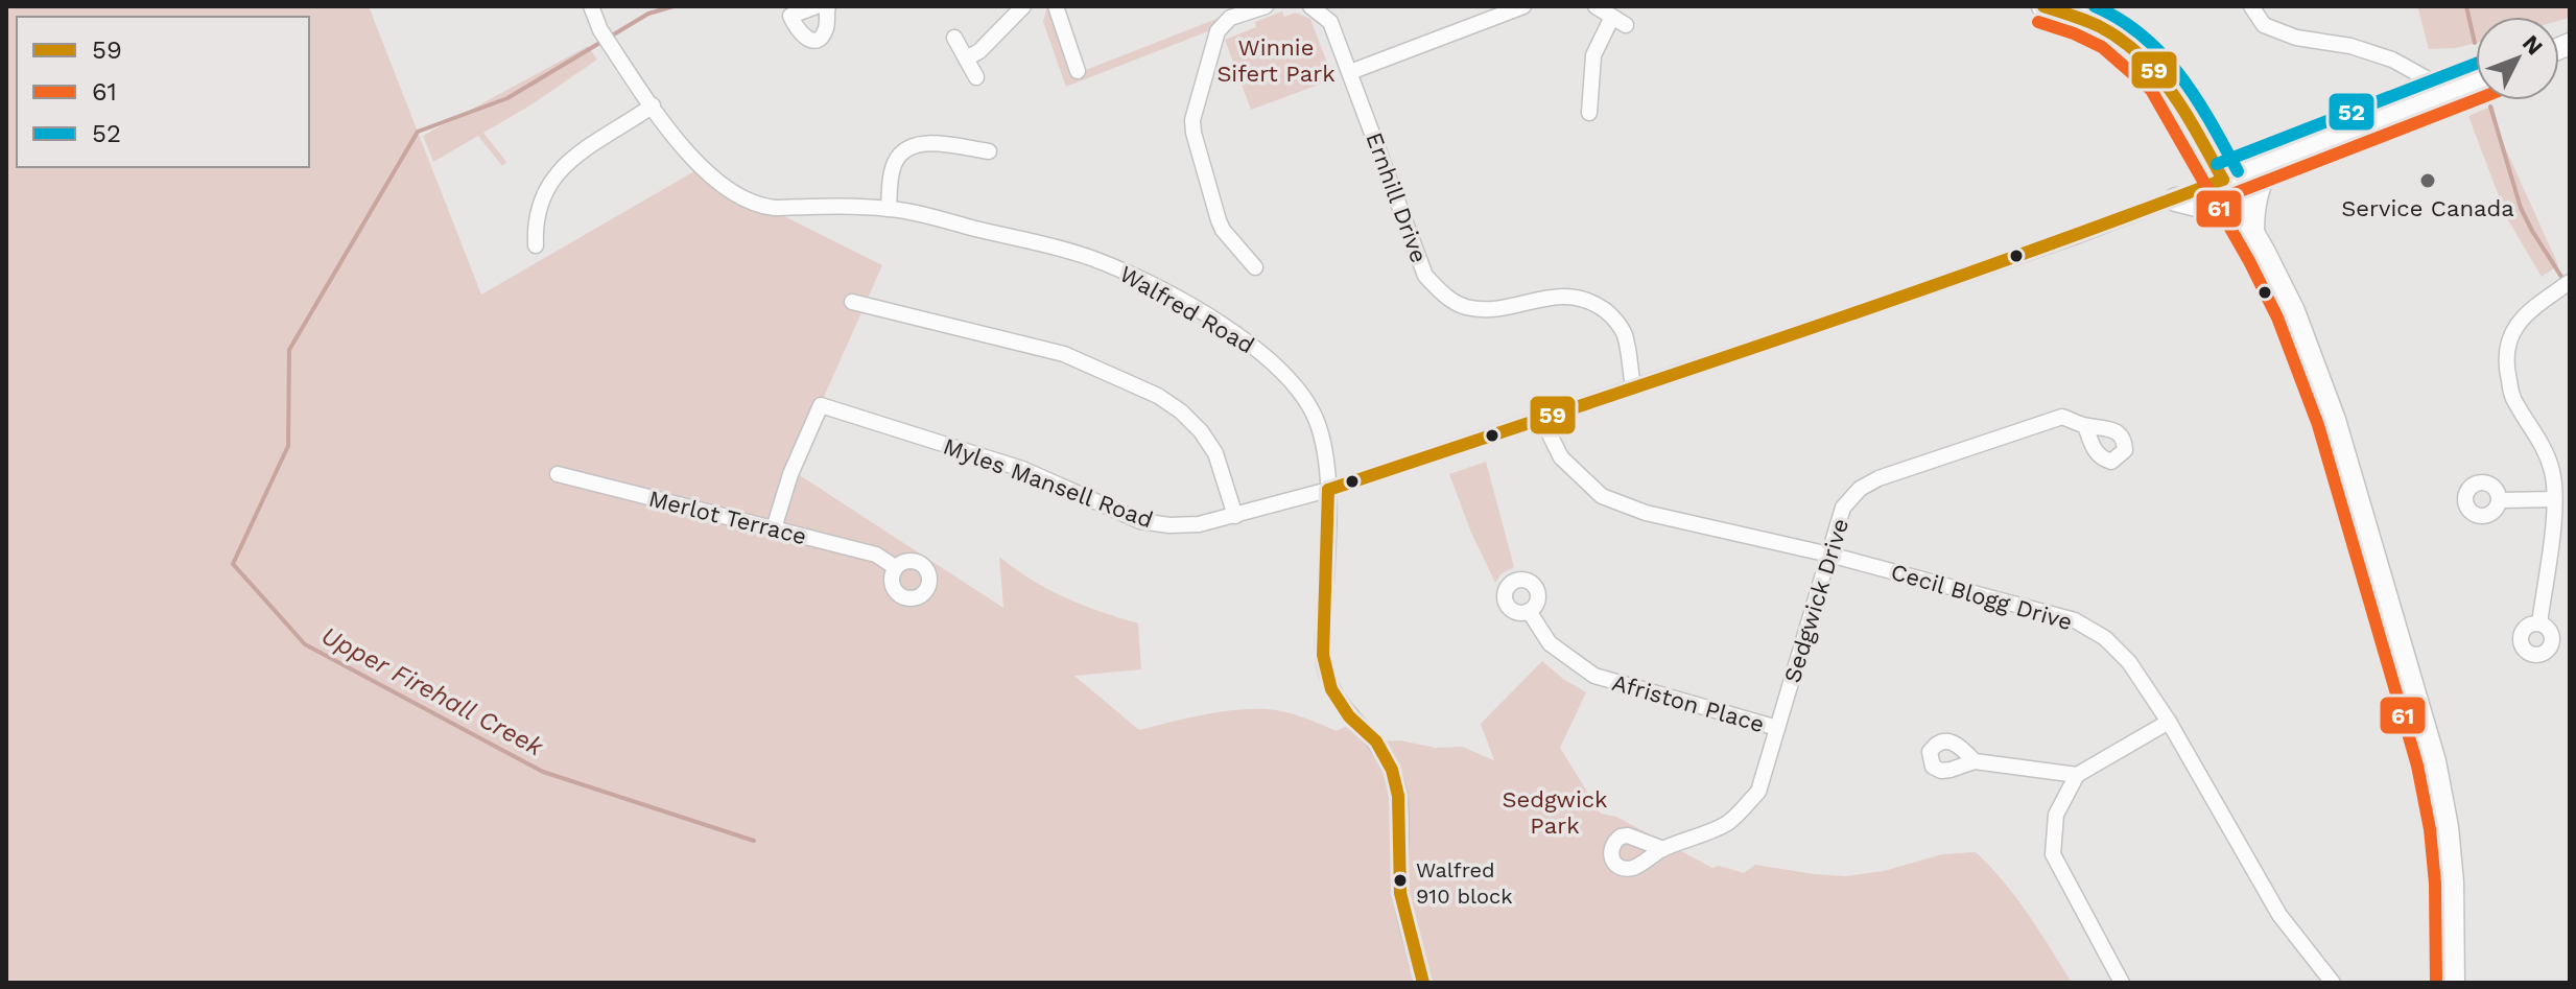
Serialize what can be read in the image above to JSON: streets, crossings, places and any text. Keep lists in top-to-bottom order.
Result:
{
  "streets": {
    "street": [
      "Ernhill Drive",
      "Walfred Road",
      "Myles Mansell Road",
      "Merlot Terrace",
      "Cecil Blogg Drive",
      "Sedgwick Drive",
      "Afriston Place"
    ]
  },
  "crossings": [
    ["Ernhill Drive", "Myles Mansell Road"],
    ["Walfred Road", "Myles Mansell Road"],
    ["Myles Mansell Road", "Merlot Terrace"],
    ["Myles Mansell Road", "Cecil Blogg Drive"],
    ["Cecil Blogg Drive", "Sedgwick Drive"],
    ["Sedgwick Drive", "Afriston Place"]
  ],
  "water": ["Upper Firehall Creek"],
  "parks": ["Winnie Sifert Park", "Sedgwick Park"],
  "places": ["Service Canada", "Walfred 910 block"],
  "lines": ["transit line 59", "transit line 52", "transit line 61"],
  "legend": ["59", "61", "52"],
  "north": "top right"
}
